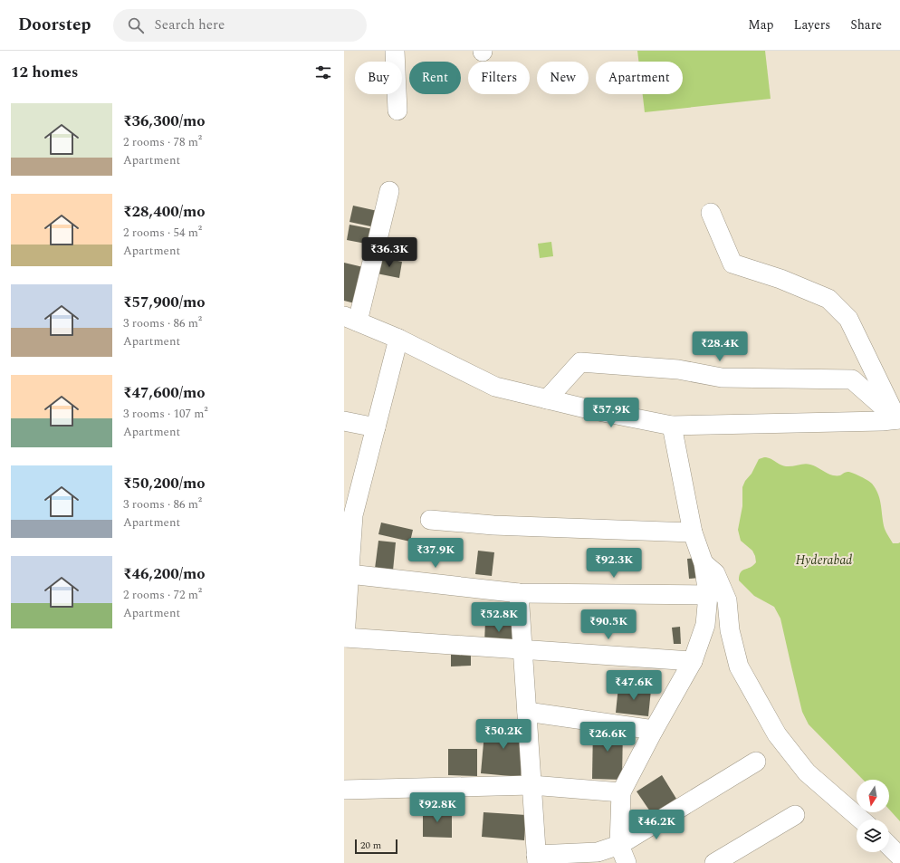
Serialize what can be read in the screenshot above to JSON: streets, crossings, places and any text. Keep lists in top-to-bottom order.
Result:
{
  "water": ["Hyderabad"],
  "scale_bar": "20 m",
  "north": "bottom",
  "page": {
    "header": "Doorstep",
    "search": "Search here",
    "nav": ["Map", "Layers", "Share"],
    "heading": "12 homes",
    "chip": [
      "Buy",
      "Rent",
      "Filters",
      "New",
      "Apartment"
    ],
    "list": [
      {
        "name": "₹36,300/mo",
        "note": "2 rooms · 78 m² · Apartment"
      },
      {
        "name": "₹28,400/mo",
        "note": "2 rooms · 54 m² · Apartment"
      },
      {
        "name": "₹57,900/mo",
        "note": "3 rooms · 86 m² · Apartment"
      },
      {
        "name": "₹47,600/mo",
        "note": "3 rooms · 107 m² · Apartment"
      },
      {
        "name": "₹50,200/mo",
        "note": "3 rooms · 86 m² · Apartment"
      },
      {
        "name": "₹46,200/mo",
        "note": "2 rooms · 72 m² · Apartment"
      }
    ],
    "price": [
      "₹36.3K",
      "₹28.4K",
      "₹57.9K",
      "₹37.9K",
      "₹92.3K",
      "₹52.8K",
      "₹90.5K",
      "₹47.6K",
      "₹50.2K",
      "₹26.6K",
      "₹92.8K",
      "₹46.2K"
    ],
    "scale": "20 m"
  }
}
